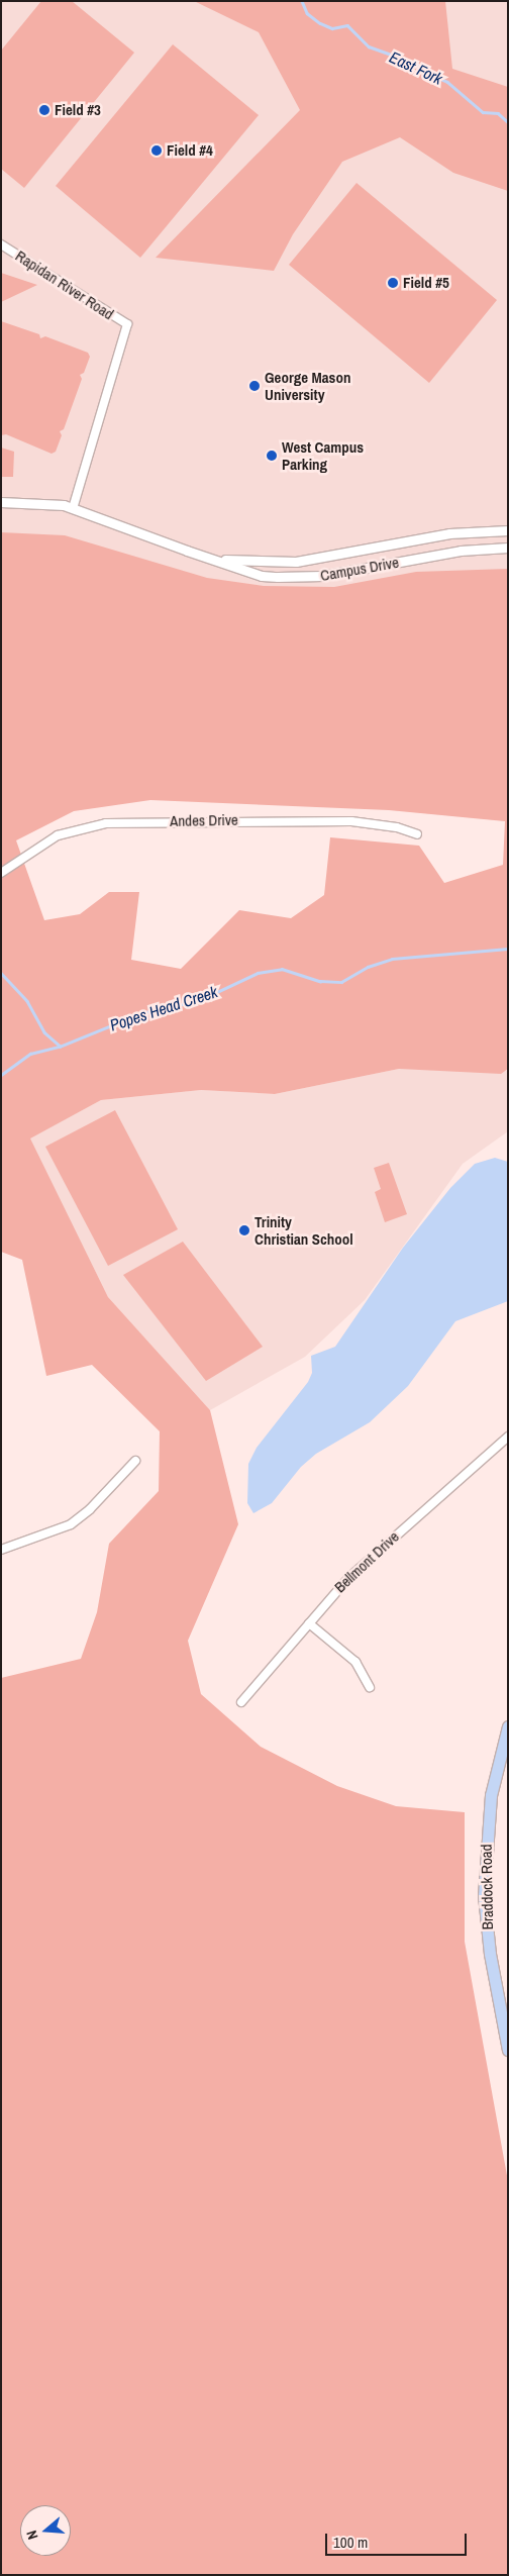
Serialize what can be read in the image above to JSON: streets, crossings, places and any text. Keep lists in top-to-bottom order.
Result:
{
  "streets": {
    "main road": ["Braddock Road"],
    "street": [
      "Rapidan River Road",
      "Campus Drive",
      "Andes Drive",
      "Bellmont Drive"
    ]
  },
  "crossings": [
    ["Rapidan River Road", "Campus Drive"]
  ],
  "water": ["East Fork", "Popes Head Creek"],
  "places": [
    "Field #3",
    "Field #4",
    "Field #5",
    "George Mason University",
    "West Campus Parking",
    "Trinity Christian School"
  ],
  "scale_bar": "100 m",
  "north": "left"
}
